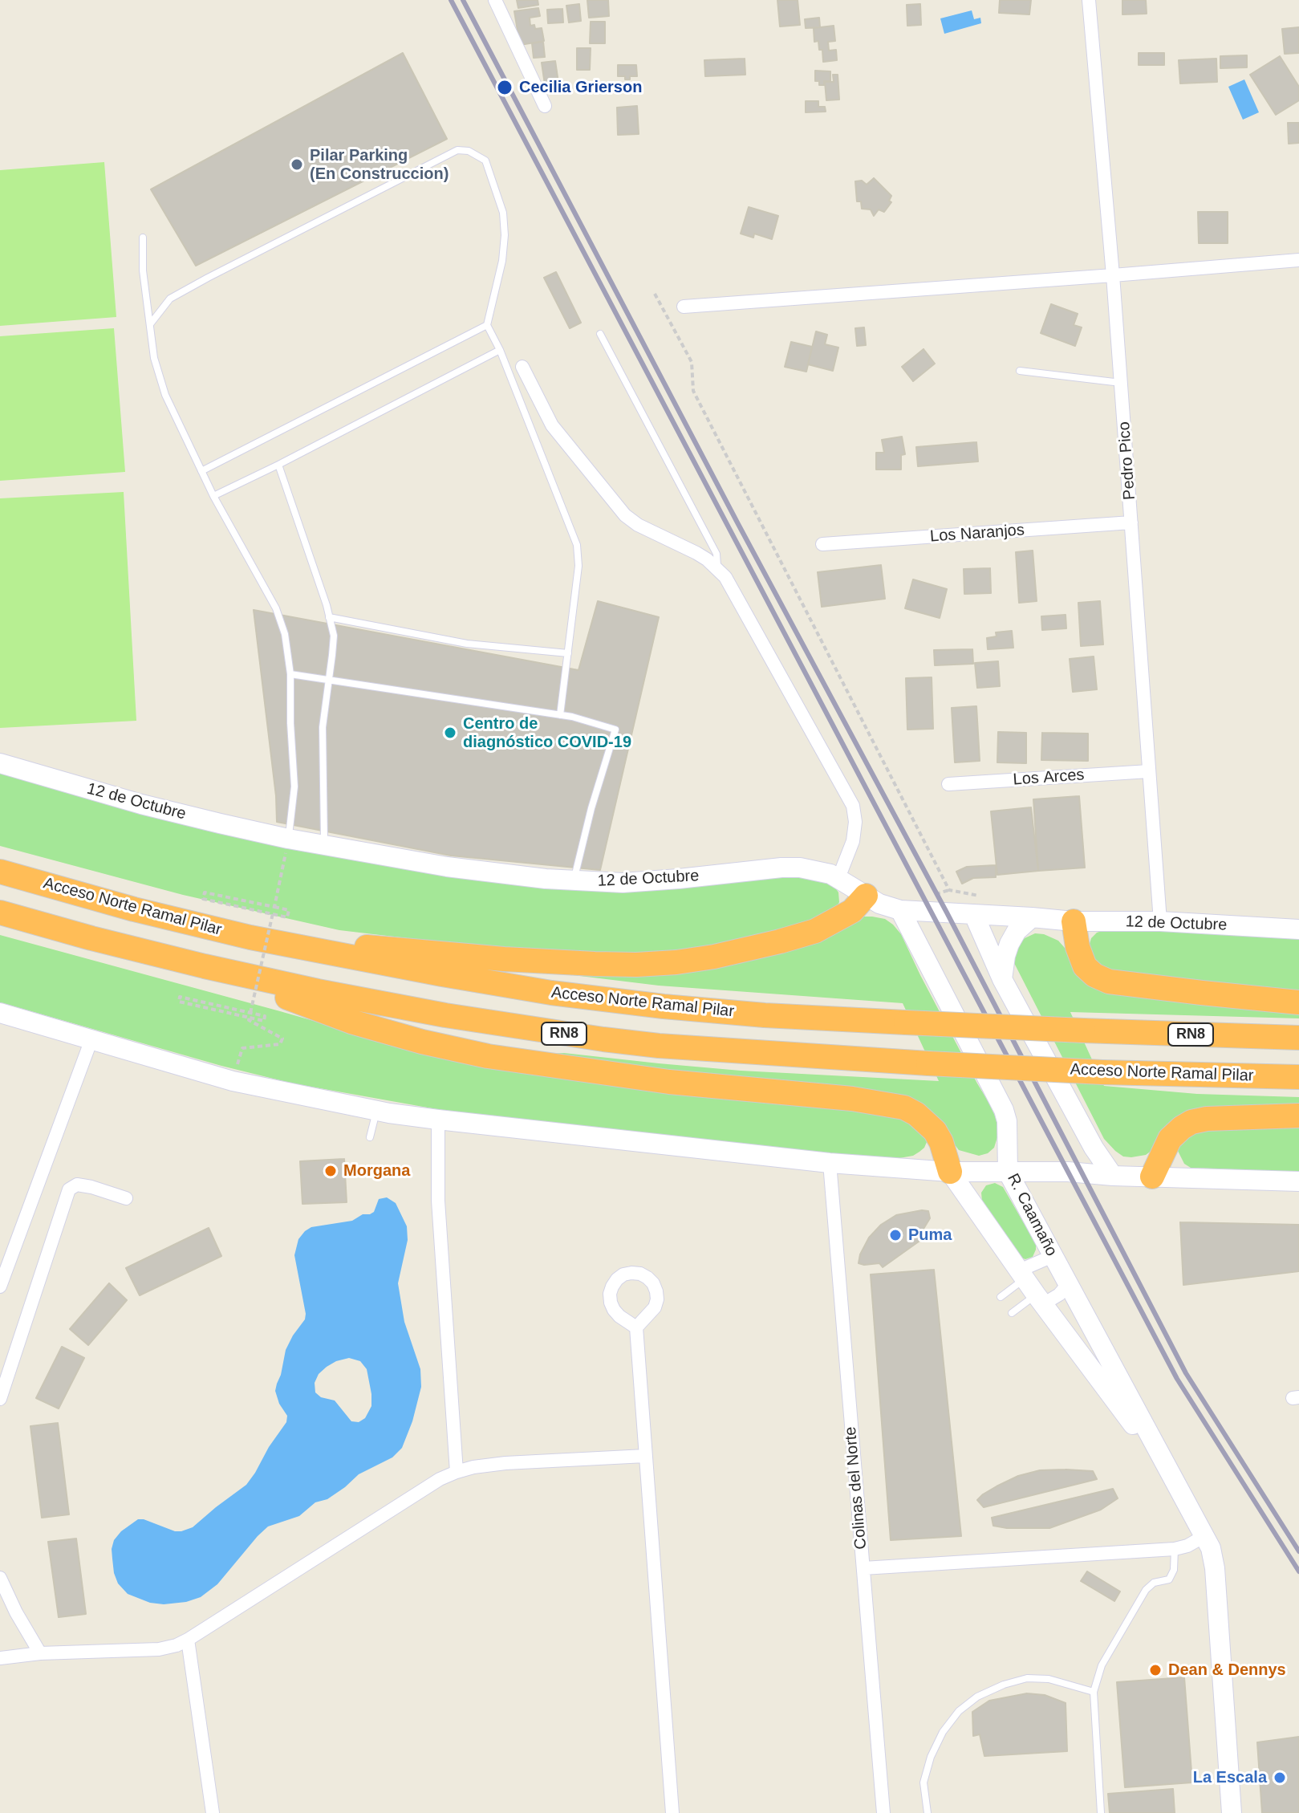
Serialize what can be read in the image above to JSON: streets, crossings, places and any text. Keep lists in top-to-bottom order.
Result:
{
  "streets": {
    "highway": ["Acceso Norte Ramal Pilar", "RN8"],
    "street": [
      "Pedro Pico",
      "Los Naranjos",
      "Los Arces",
      "12 de Octubre",
      "R. Caamaño",
      "Colinas del Norte"
    ]
  },
  "crossings": [
    ["Pedro Pico", "Los Naranjos"],
    ["Pedro Pico", "Los Arces"],
    ["Pedro Pico", "12 de Octubre"],
    ["12 de Octubre", "R. Caamaño"]
  ],
  "places": [
    "Cecilia Grierson",
    "Pilar Parking (En Construccion)",
    "Centro de diagnóstico COVID-19",
    "Morgana",
    "Puma",
    "Dean & Dennys",
    "La Escala"
  ]
}
